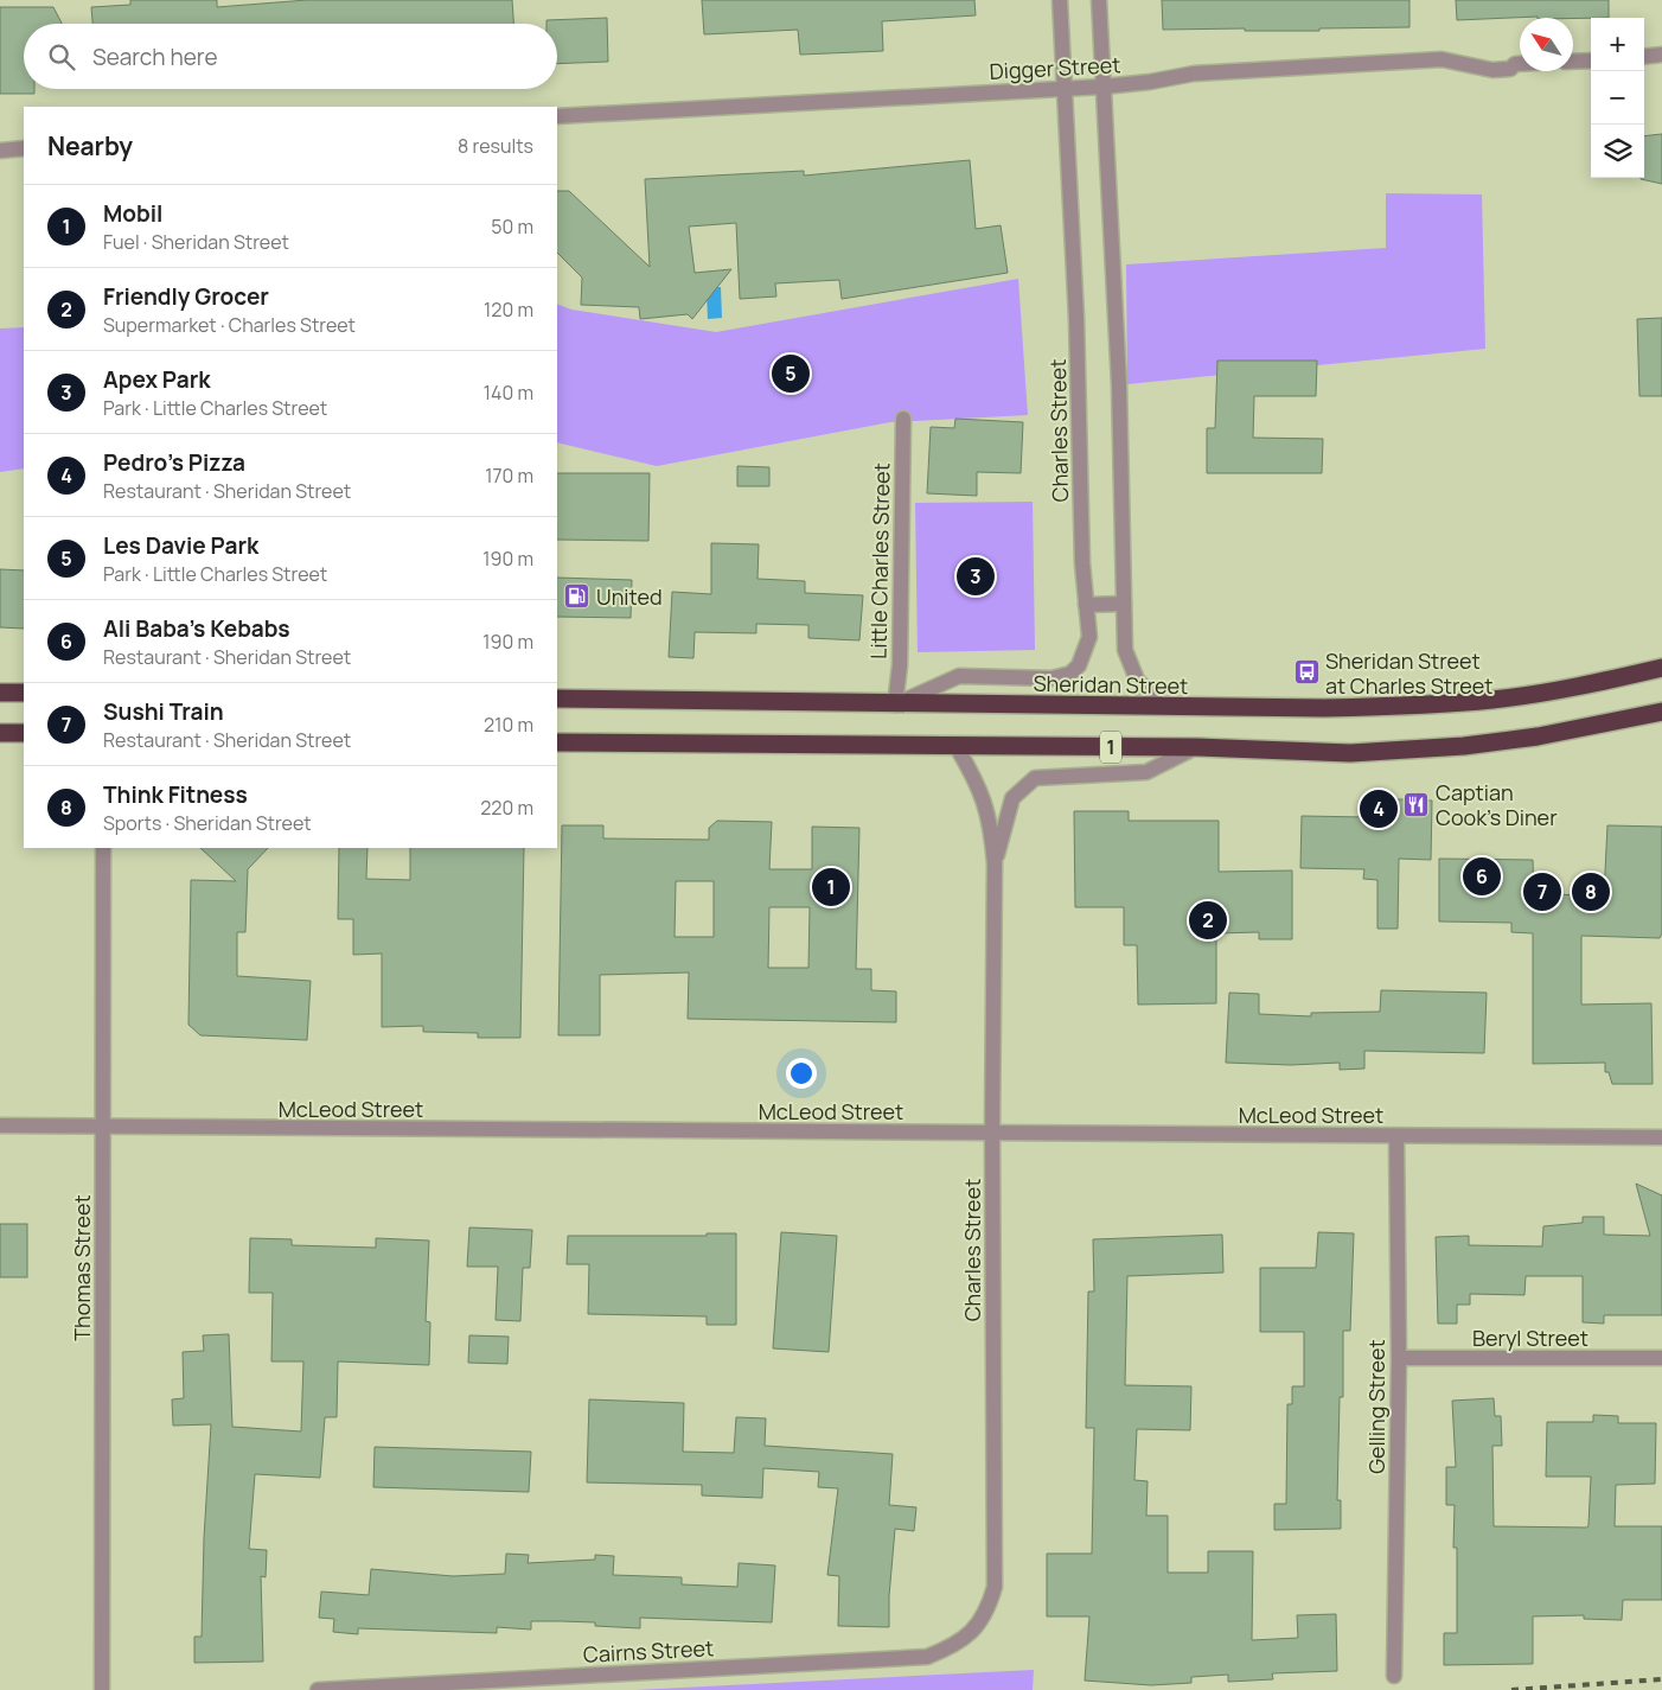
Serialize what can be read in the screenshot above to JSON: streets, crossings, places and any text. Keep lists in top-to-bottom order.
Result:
{
  "streets": {
    "highway": ["Sheridan Street", "1"],
    "street": [
      "Digger Street",
      "Charles Street",
      "Little Charles Street",
      "McLeod Street",
      "Thomas Street",
      "Beryl Street",
      "Gelling Street",
      "Cairns Street"
    ]
  },
  "crossings": [
    ["Digger Street", "Charles Street"],
    ["Charles Street", "Little Charles Street"],
    ["Charles Street", "Sheridan Street"],
    ["Charles Street", "1"],
    ["Charles Street", "McLeod Street"],
    ["Charles Street", "Cairns Street"],
    ["Little Charles Street", "Sheridan Street"],
    ["McLeod Street", "Thomas Street"],
    ["McLeod Street", "Gelling Street"],
    ["Beryl Street", "Gelling Street"]
  ],
  "places": {
    "fuel station": ["United"],
    "bus stop": ["Sheridan Street at Charles Street"],
    "restaurant": ["Captian Cook's Diner"]
  },
  "north": "top left",
  "page": {
    "map_buttons": ["+", "−"],
    "search": "Search here",
    "heading": ["Nearby", "8 results"],
    "list": [
      {
        "mark": "1",
        "name": "Mobil",
        "note": "Fuel · Sheridan Street",
        "value": "50 m"
      },
      {
        "mark": "2",
        "name": "Friendly Grocer",
        "note": "Supermarket · Charles Street",
        "value": "120 m"
      },
      {
        "mark": "3",
        "name": "Apex Park",
        "note": "Park · Little Charles Street",
        "value": "140 m"
      },
      {
        "mark": "4",
        "name": "Pedro's Pizza",
        "note": "Restaurant · Sheridan Street",
        "value": "170 m"
      },
      {
        "mark": "5",
        "name": "Les Davie Park",
        "note": "Park · Little Charles Street",
        "value": "190 m"
      },
      {
        "mark": "6",
        "name": "Ali Baba's Kebabs",
        "note": "Restaurant · Sheridan Street",
        "value": "190 m"
      },
      {
        "mark": "7",
        "name": "Sushi Train",
        "note": "Restaurant · Sheridan Street",
        "value": "210 m"
      },
      {
        "mark": "8",
        "name": "Think Fitness",
        "note": "Sports · Sheridan Street",
        "value": "220 m"
      }
    ],
    "pins": [
      "5",
      "3",
      "4",
      "6",
      "1",
      "7",
      "8",
      "2"
    ]
  }
}
